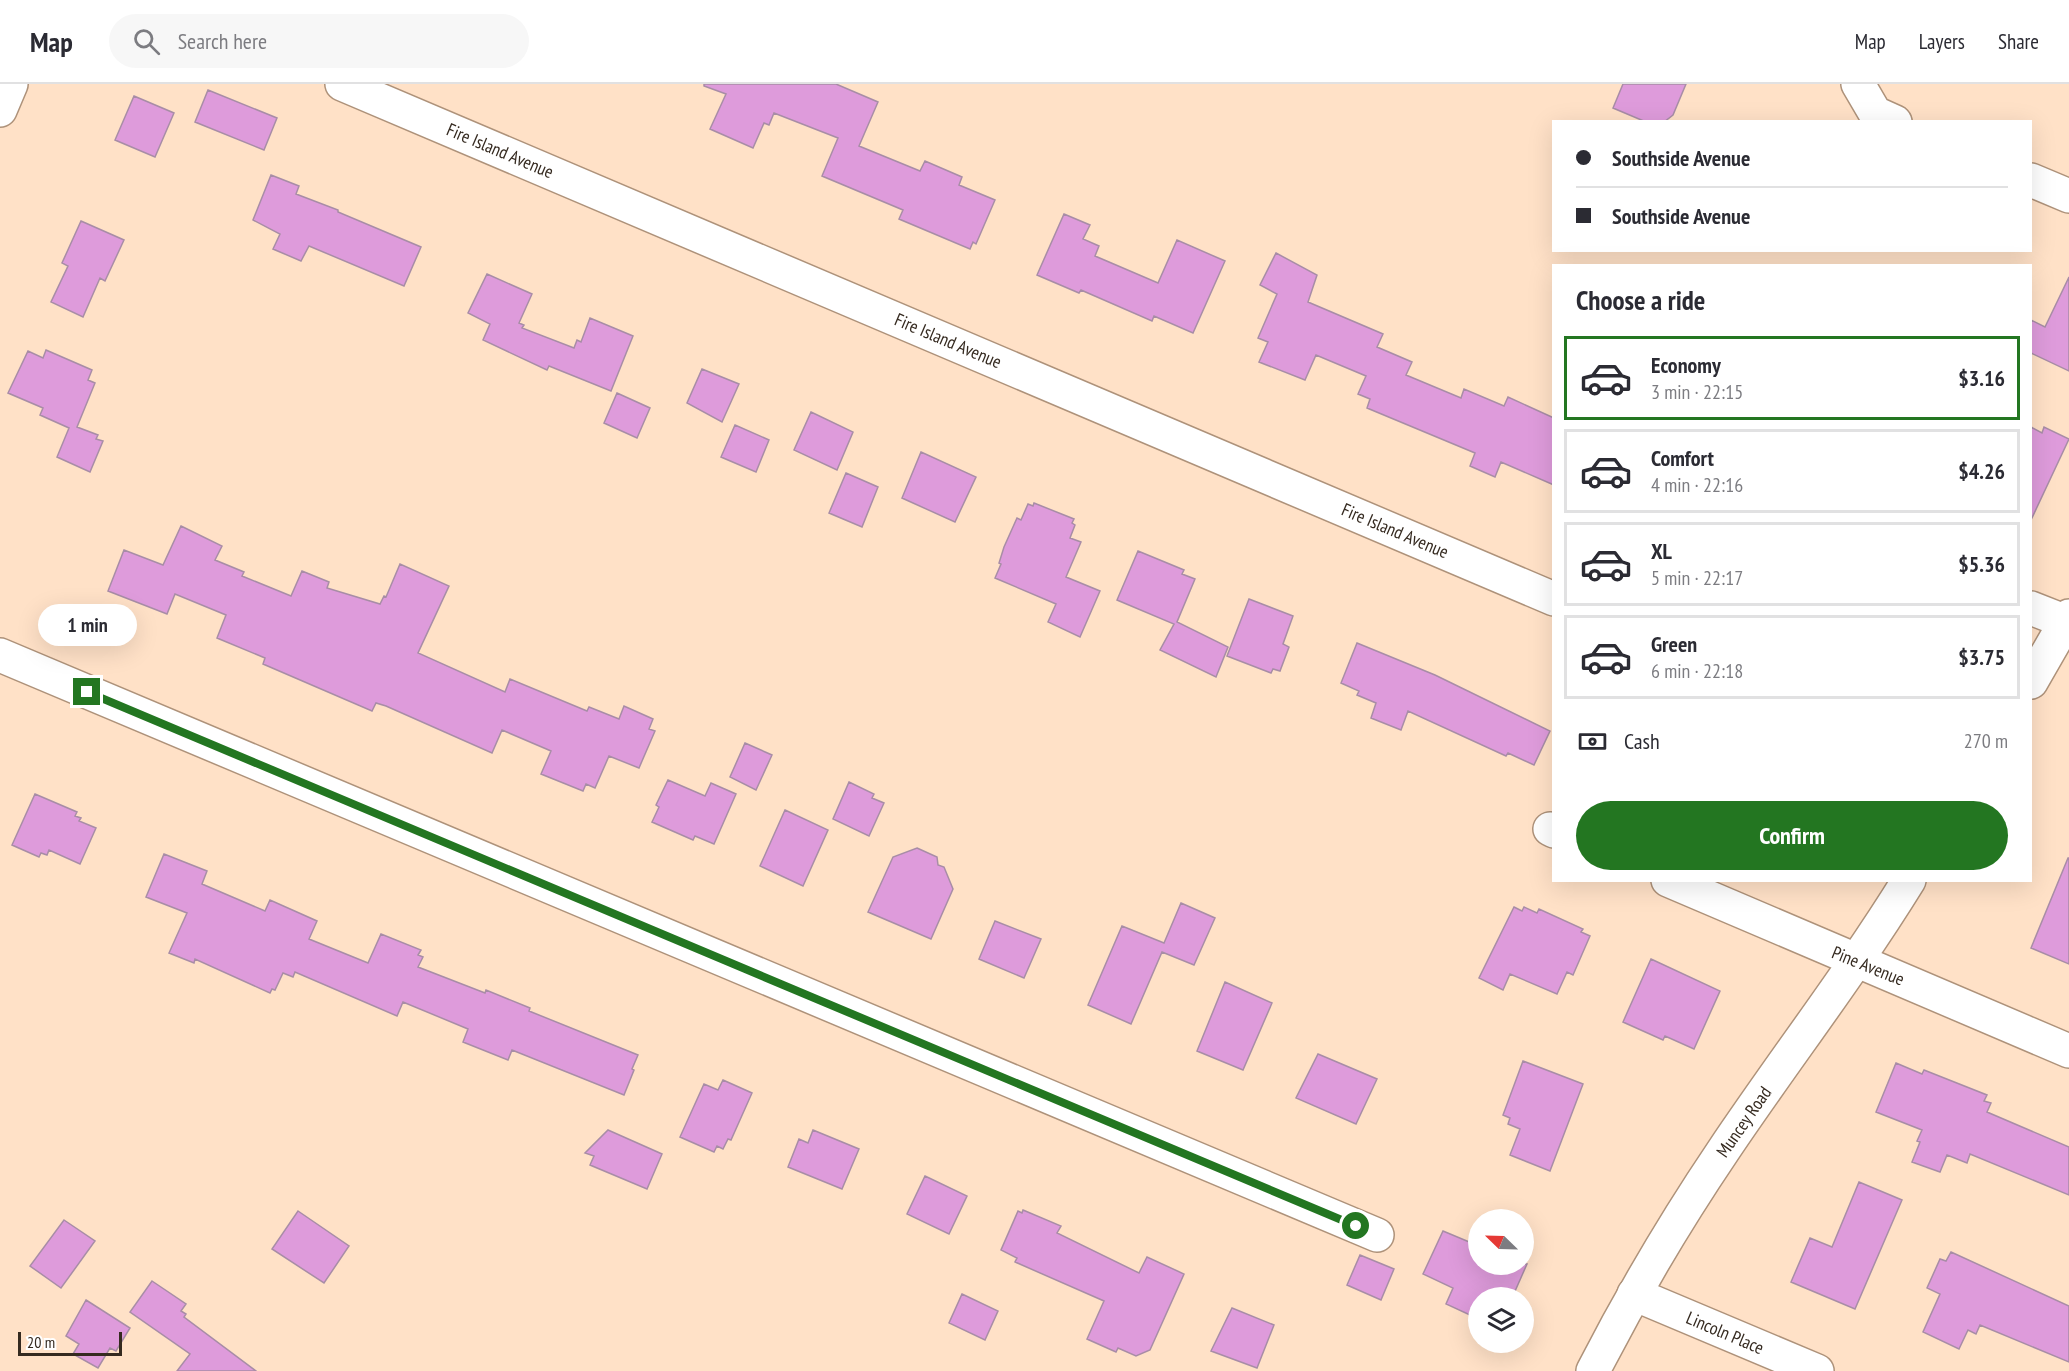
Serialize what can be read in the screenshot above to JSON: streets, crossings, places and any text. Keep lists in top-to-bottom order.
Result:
{
  "streets": {
    "street": [
      "Fire Island Avenue",
      "Pine Avenue",
      "Muncey Road",
      "Lincoln Place"
    ]
  },
  "crossings": [
    ["Pine Avenue", "Muncey Road"],
    ["Muncey Road", "Lincoln Place"]
  ],
  "scale_bar": "20 m",
  "north": "top left",
  "page": {
    "header": "Map",
    "search": "Search here",
    "nav": ["Map", "Layers", "Share"],
    "banner": ["Southside Avenue", "Southside Avenue"],
    "heading": "Choose a ride",
    "list": [
      {
        "name": "Economy",
        "note": "3 min · 22:15",
        "value": "$3.16"
      },
      {
        "name": "Comfort",
        "note": "4 min · 22:16",
        "value": "$4.26"
      },
      {
        "name": "XL",
        "note": "5 min · 22:17",
        "value": "$5.36"
      },
      {
        "name": "Green",
        "note": "6 min · 22:18",
        "value": "$3.75"
      }
    ],
    "bubble": "1 min",
    "pay": ["Cash", "270 m"],
    "buttons": "Confirm",
    "scale": "20 m"
  }
}
